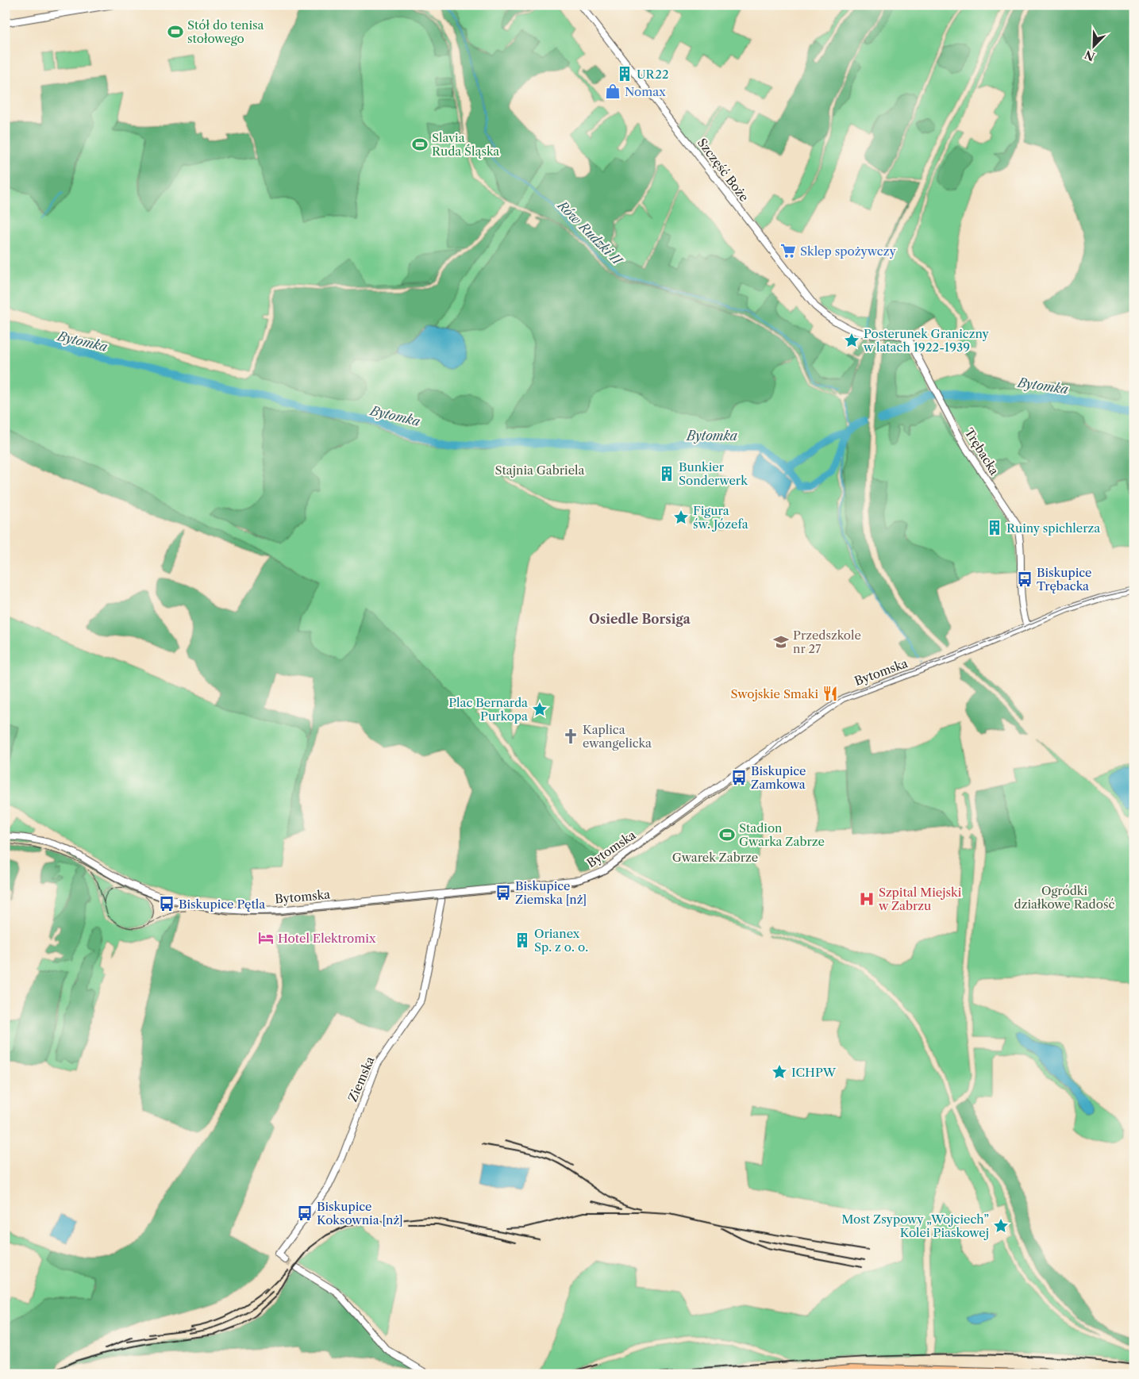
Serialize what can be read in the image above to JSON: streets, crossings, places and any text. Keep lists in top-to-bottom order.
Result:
{
  "streets": {
    "street": [
      "Szczęść Boże",
      "Trębacka",
      "Bytomska",
      "Ziemska"
    ]
  },
  "crossings": [
    ["Szczęść Boże", "Trębacka"],
    ["Trębacka", "Bytomska"],
    ["Bytomska", "Ziemska"]
  ],
  "districts": ["Osiedle Borsiga"],
  "water": ["Rów Rudzki II", "Bytomka"],
  "parks": ["Stajnia Gabriela", "Gwarek Zabrze", "Ogródki działkowe Radość"],
  "places": {
    "sports": ["Stół do tenisa stołowego", "Slavia Ruda Śląska", "Stadion Gwarka Zabrze"],
    "building": [
      "UR22",
      "Bunkier Sonderwerk",
      "Ruiny spichlerza",
      "Orianex Sp. z o. o."
    ],
    "shop": ["Nomax"],
    "supermarket": ["Sklep spożywczy"],
    "place": [
      "Posterunek Graniczny w latach 1922-1939",
      "Figura św. Józefa",
      "Plac Bernarda Purkopa",
      "ICHPW",
      "Most Zsypowy „Wojciech” Kolei Piaskowej"
    ],
    "bus stop": [
      "Biskupice Trębacka",
      "Biskupice Zamkowa",
      "Biskupice Ziemska [nż]",
      "Biskupice Pętla",
      "Biskupice Koksownia [nż]"
    ],
    "school or university": ["Przedszkole nr 27"],
    "restaurant": ["Swojskie Smaki"],
    "church": ["Kaplica ewangelicka"],
    "hospital": ["Szpital Miejski w Zabrzu"],
    "hotel": ["Hotel Elektromix"]
  },
  "north": "bottom left"
}
